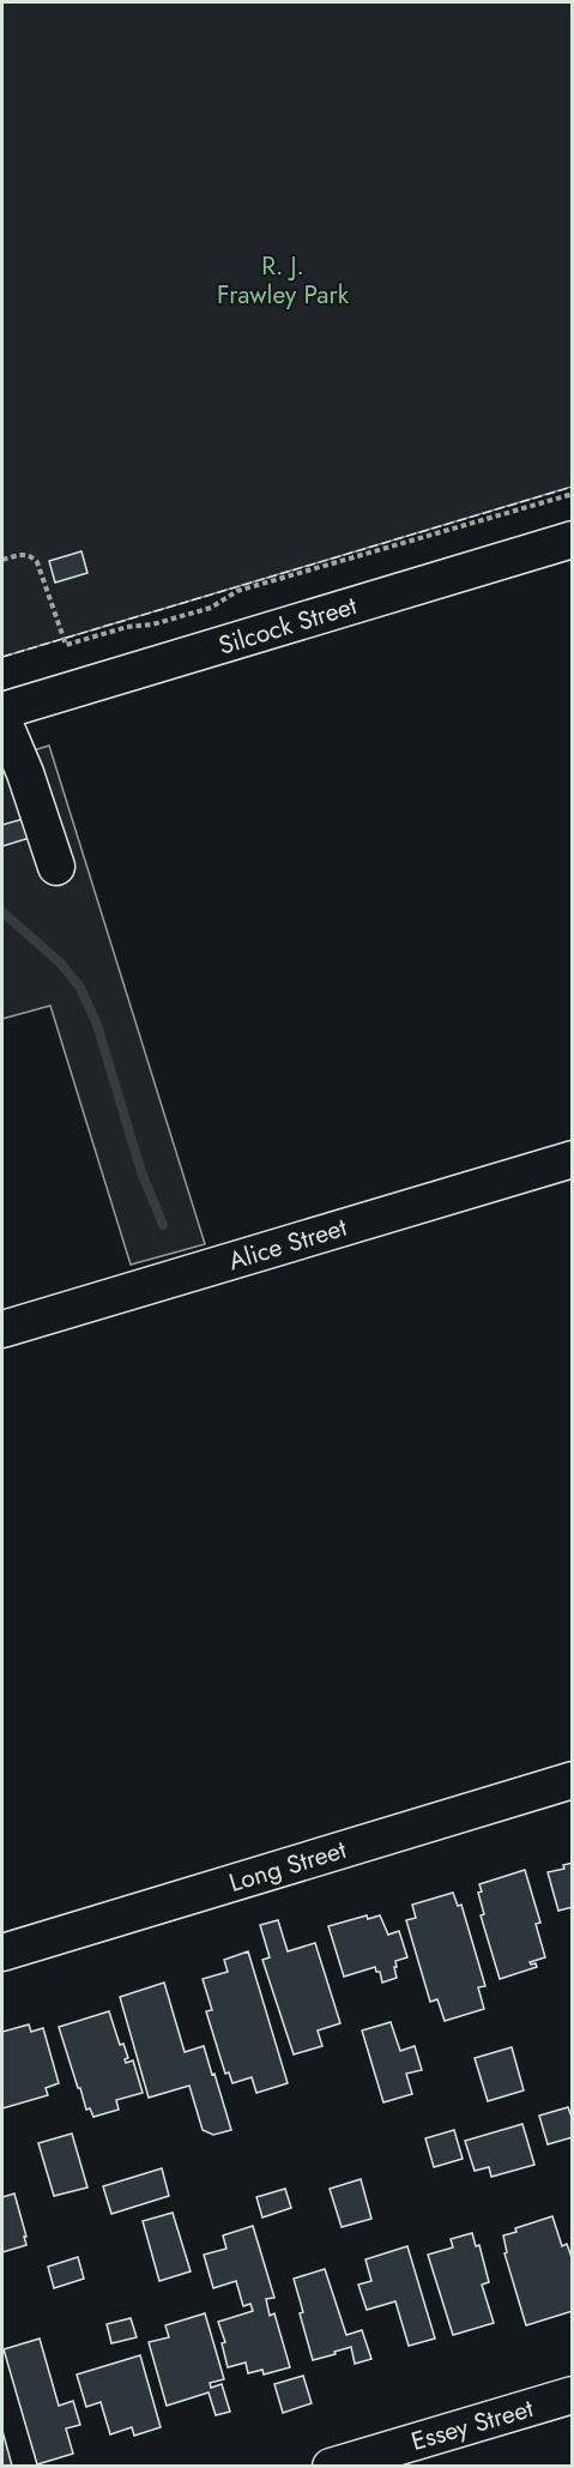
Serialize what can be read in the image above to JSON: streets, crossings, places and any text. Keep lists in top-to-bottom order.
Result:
{
  "streets": {
    "street": [
      "Silcock Street",
      "Alice Street",
      "Long Street",
      "Essey Street"
    ]
  },
  "parks": ["R. J. Frawley Park"]
}
